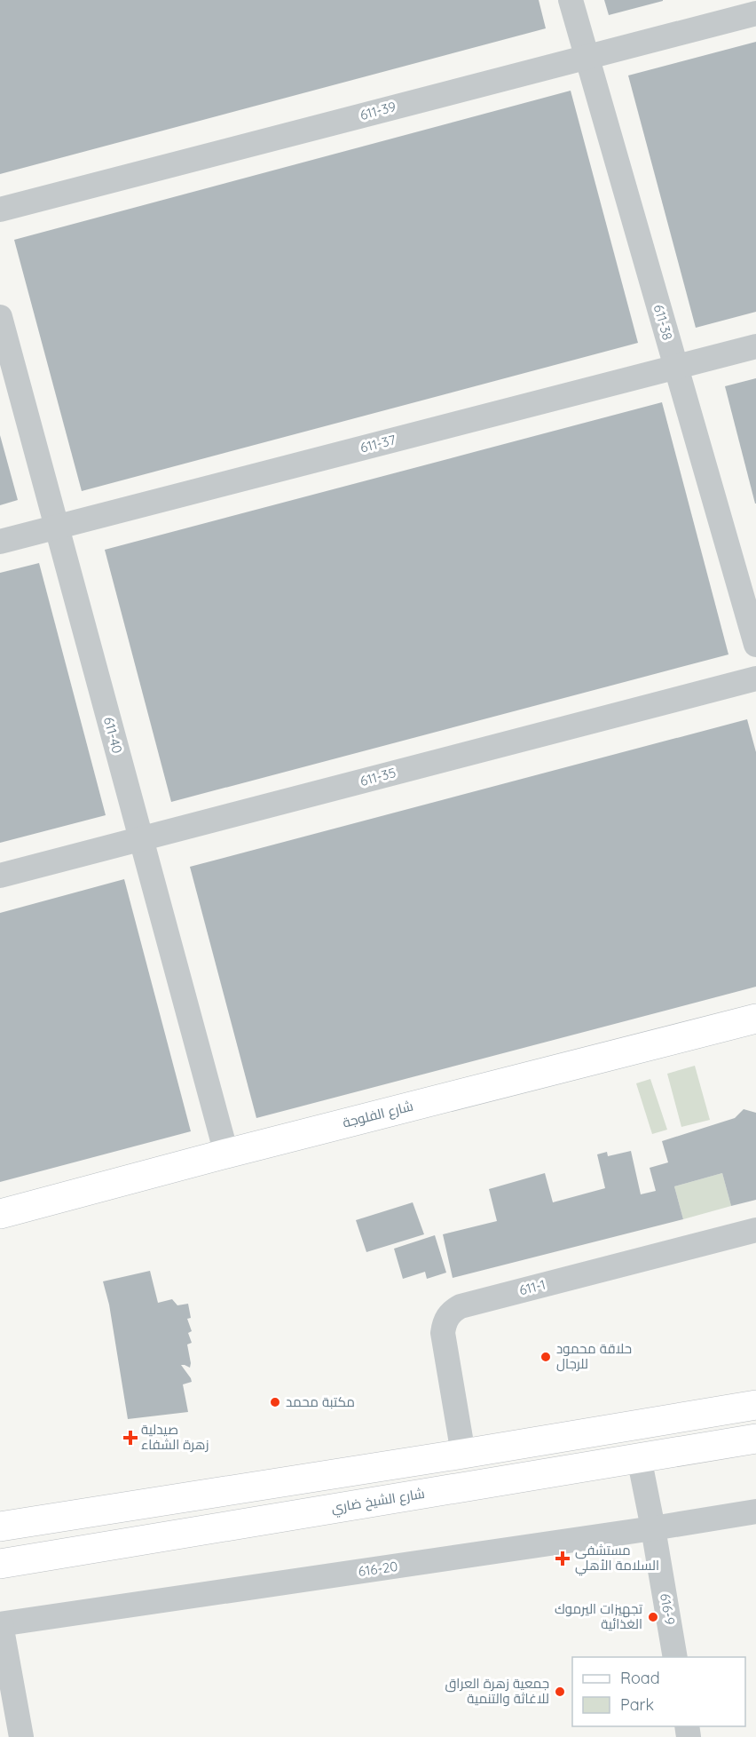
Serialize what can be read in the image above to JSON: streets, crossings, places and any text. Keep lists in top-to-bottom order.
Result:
{
  "streets": {
    "main road": ["شارع الفلوجة", "شارع الشيخ ضاري"],
    "street": [
      "611-39",
      "611-38",
      "611-37",
      "611-40",
      "611-35",
      "611-1",
      "616-20",
      "616-9"
    ]
  },
  "crossings": [
    ["611-39", "611-38"],
    ["611-38", "611-37"],
    ["611-37", "611-40"],
    ["611-40", "611-35"],
    ["611-40", "شارع الفلوجة"],
    ["شارع الشيخ ضاري", "616-9"],
    ["616-20", "616-9"]
  ],
  "places": {
    "other": [
      "حلاقة محمود للرجال",
      "مكتبة محمد",
      "تجهيزات اليرموك الغذائية",
      "جمعية زهرة العراق للاغاثة والتنمية"
    ],
    "health": ["صيدلية زهرة الشفاء", "مستشفى السلامة الأهلي"]
  },
  "legend": ["Road", "Park"]
}
